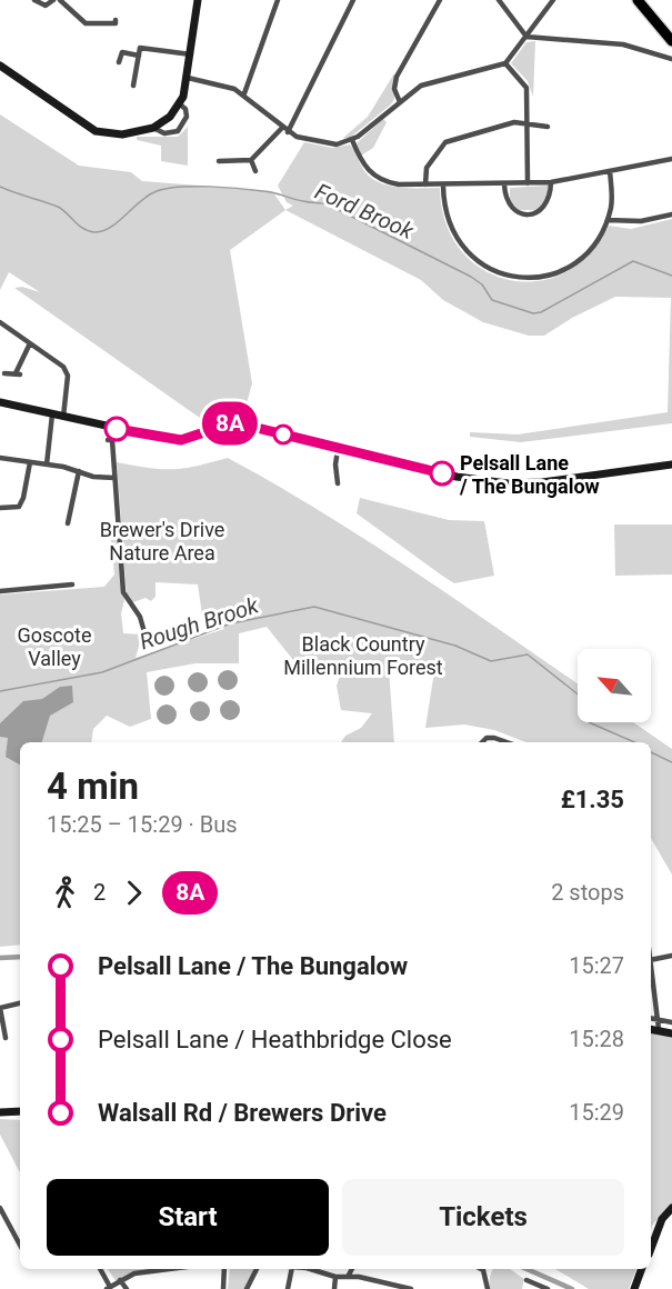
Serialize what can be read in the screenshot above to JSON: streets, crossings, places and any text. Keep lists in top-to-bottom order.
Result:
{
  "water": ["Ford Brook", "Rough Brook"],
  "parks": ["Brewer's Drive Nature Area", "Goscote Valley", "Black Country Millennium Forest"],
  "places": ["Pelsall Lane / The Bungalow"],
  "lines": ["bus line 8A"],
  "north": "top left",
  "page": {
    "on_map": "8A",
    "heading": ["4 min", "15:25 – 15:29 · Bus", "£1.35"],
    "legs": ["2", "8A", "2 stops"],
    "list": [
      {
        "name": "Pelsall Lane / The Bungalow",
        "value": "15:27"
      },
      {
        "name": "Pelsall Lane / Heathbridge Close",
        "value": "15:28"
      },
      {
        "name": "Walsall Rd / Brewers Drive",
        "value": "15:29"
      }
    ],
    "buttons": ["Start", "Tickets"]
  }
}
